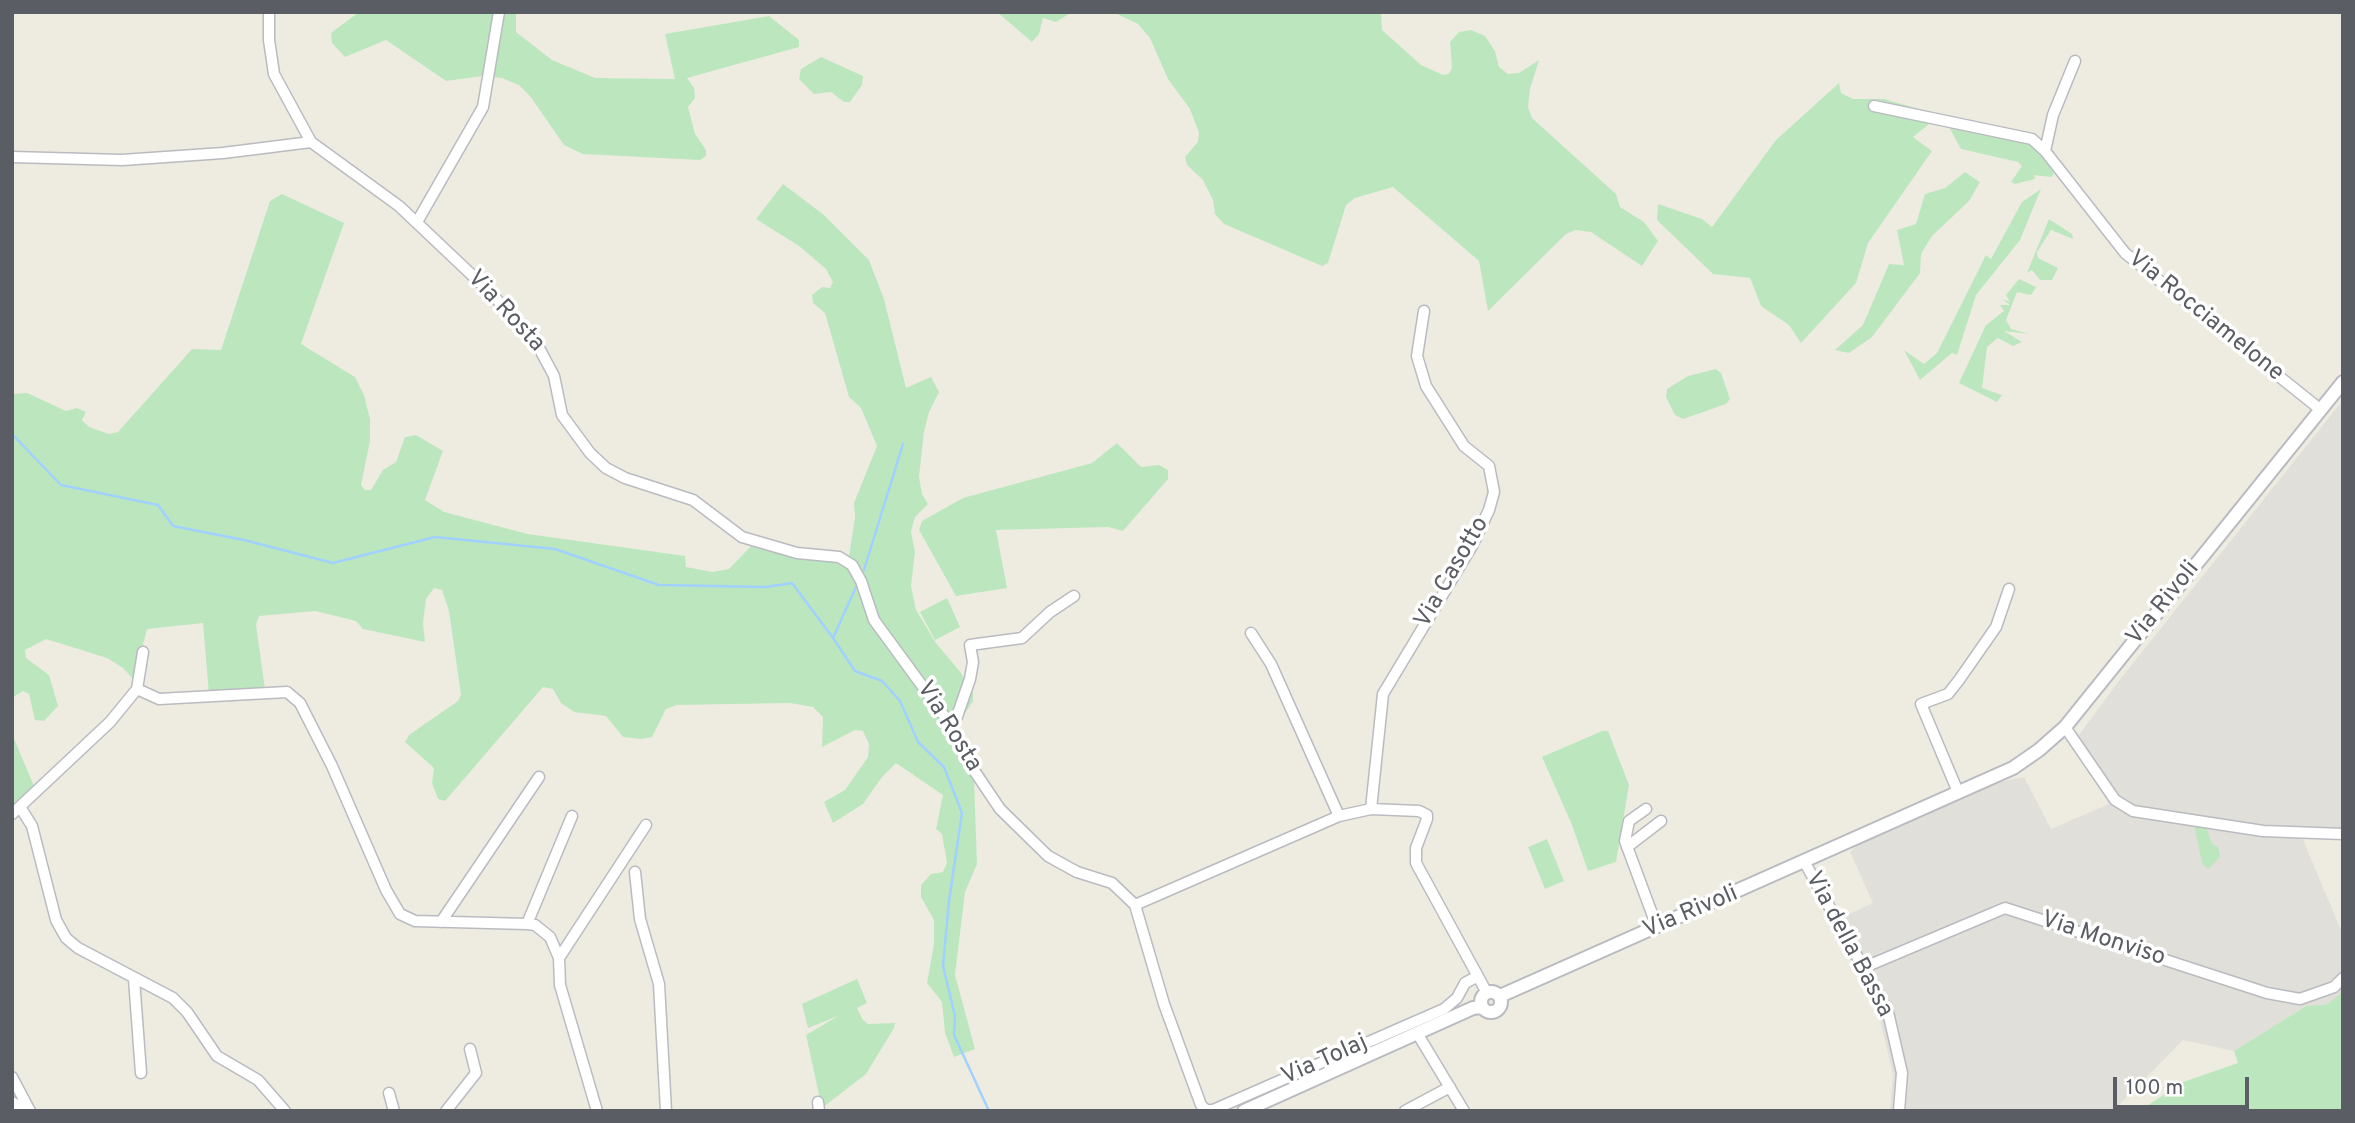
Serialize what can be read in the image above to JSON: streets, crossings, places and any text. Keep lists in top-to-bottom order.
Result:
{
  "streets": {
    "street": [
      "Via Rosta",
      "Via Rocciamelone",
      "Via Casotto",
      "Via Rivoli",
      "Via Monviso",
      "Via della Bassa",
      "Via Tolaj"
    ]
  },
  "crossings": [
    ["Via Rosta", "Via Tolaj"],
    ["Via Rocciamelone", "Via Rivoli"],
    ["Via Rivoli", "Via della Bassa"],
    ["Via Monviso", "Via della Bassa"]
  ],
  "scale_bar": "100 m"
}
